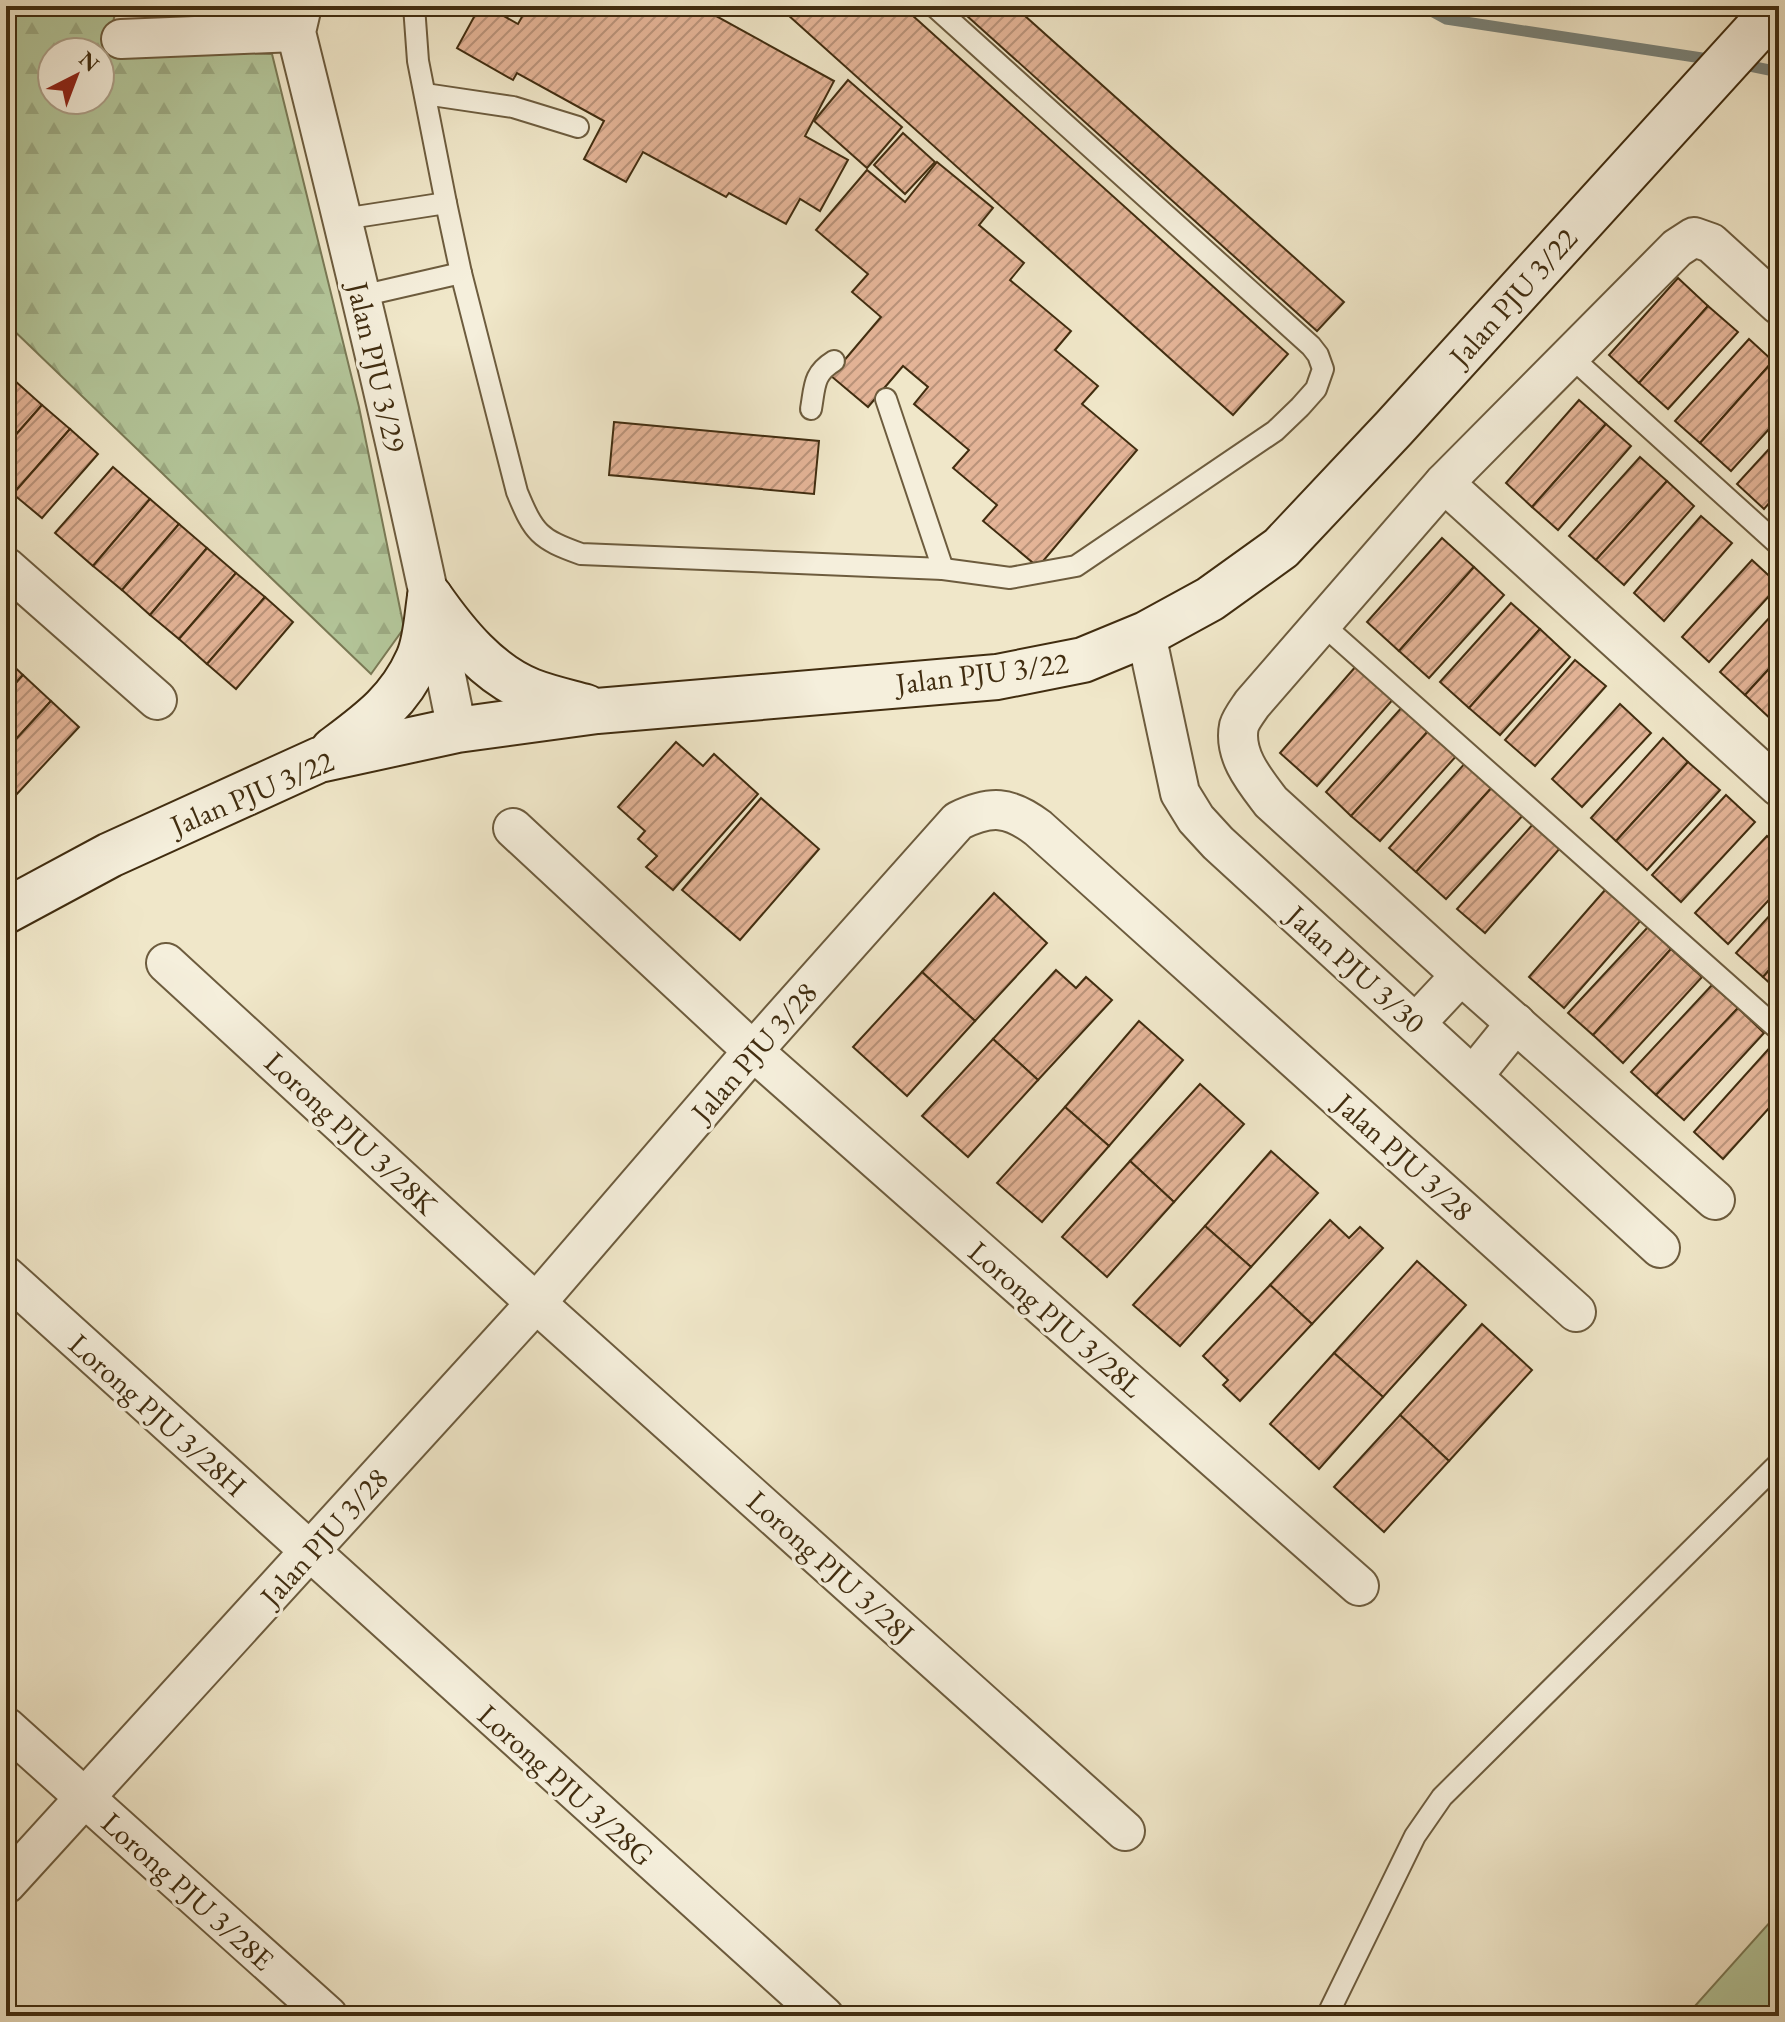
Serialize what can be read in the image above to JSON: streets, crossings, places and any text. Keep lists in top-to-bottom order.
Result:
{
  "streets": {
    "street": [
      "Jalan PJU 3/22",
      "Jalan PJU 3/29",
      "Jalan PJU 3/30",
      "Jalan PJU 3/28",
      "Lorong PJU 3/28K",
      "Lorong PJU 3/28L",
      "Lorong PJU 3/28H",
      "Lorong PJU 3/28J",
      "Lorong PJU 3/28G",
      "Lorong PJU 3/28E"
    ]
  },
  "crossings": [
    ["Jalan PJU 3/22", "Jalan PJU 3/29"],
    ["Jalan PJU 3/22", "Jalan PJU 3/30"],
    ["Jalan PJU 3/28", "Lorong PJU 3/28K"],
    ["Jalan PJU 3/28", "Lorong PJU 3/28L"],
    ["Jalan PJU 3/28", "Lorong PJU 3/28H"],
    ["Jalan PJU 3/28", "Lorong PJU 3/28J"],
    ["Jalan PJU 3/28", "Lorong PJU 3/28G"],
    ["Jalan PJU 3/28", "Lorong PJU 3/28E"],
    ["Lorong PJU 3/28K", "Lorong PJU 3/28J"],
    ["Lorong PJU 3/28H", "Lorong PJU 3/28G"]
  ],
  "north": "top right"
}
